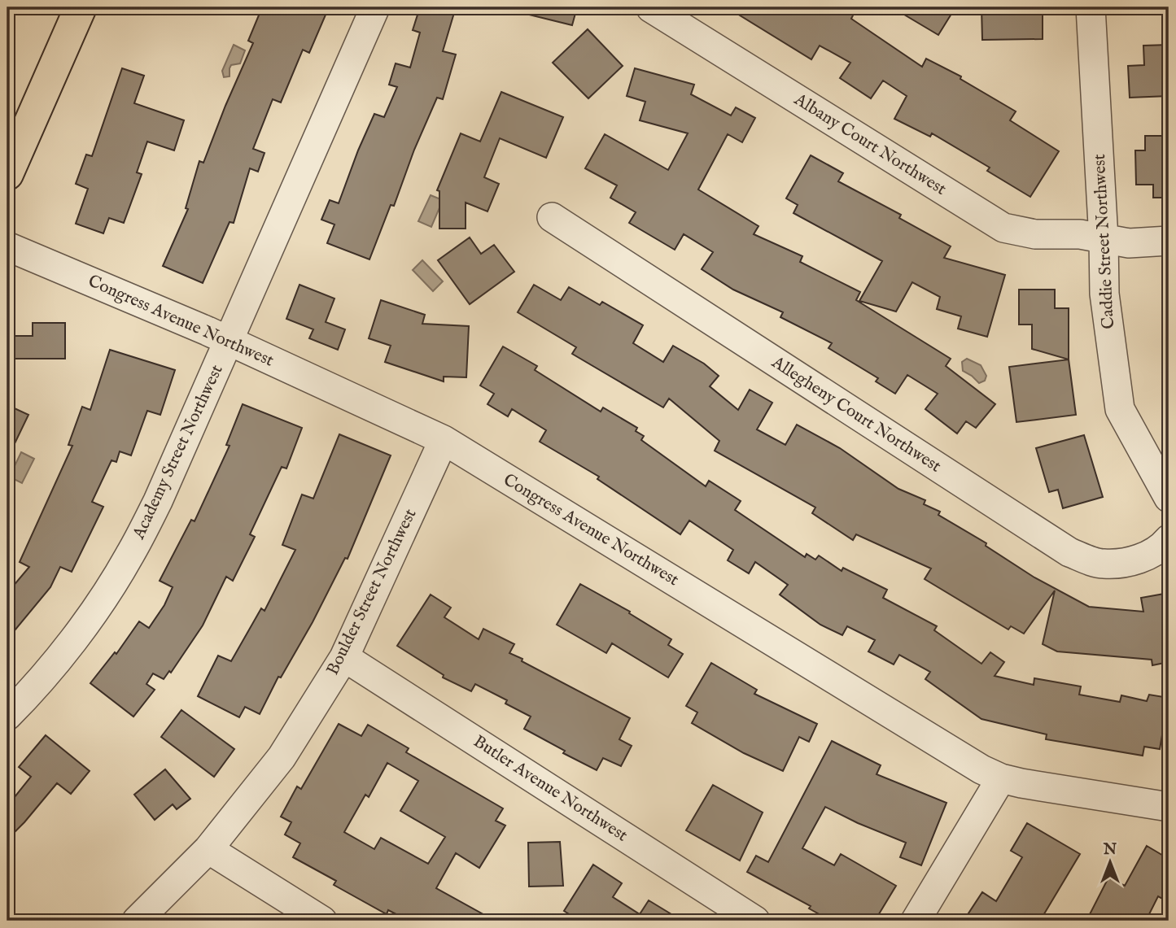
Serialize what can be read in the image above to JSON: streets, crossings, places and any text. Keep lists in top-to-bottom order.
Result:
{
  "streets": {
    "street": [
      "Albany Court Northwest",
      "Caddie Street Northwest",
      "Congress Avenue Northwest",
      "Allegheny Court Northwest",
      "Academy Street Northwest",
      "Boulder Street Northwest",
      "Butler Avenue Northwest"
    ]
  },
  "crossings": [
    ["Albany Court Northwest", "Caddie Street Northwest"],
    ["Congress Avenue Northwest", "Academy Street Northwest"],
    ["Congress Avenue Northwest", "Boulder Street Northwest"],
    ["Boulder Street Northwest", "Butler Avenue Northwest"]
  ],
  "north": "top"
}
